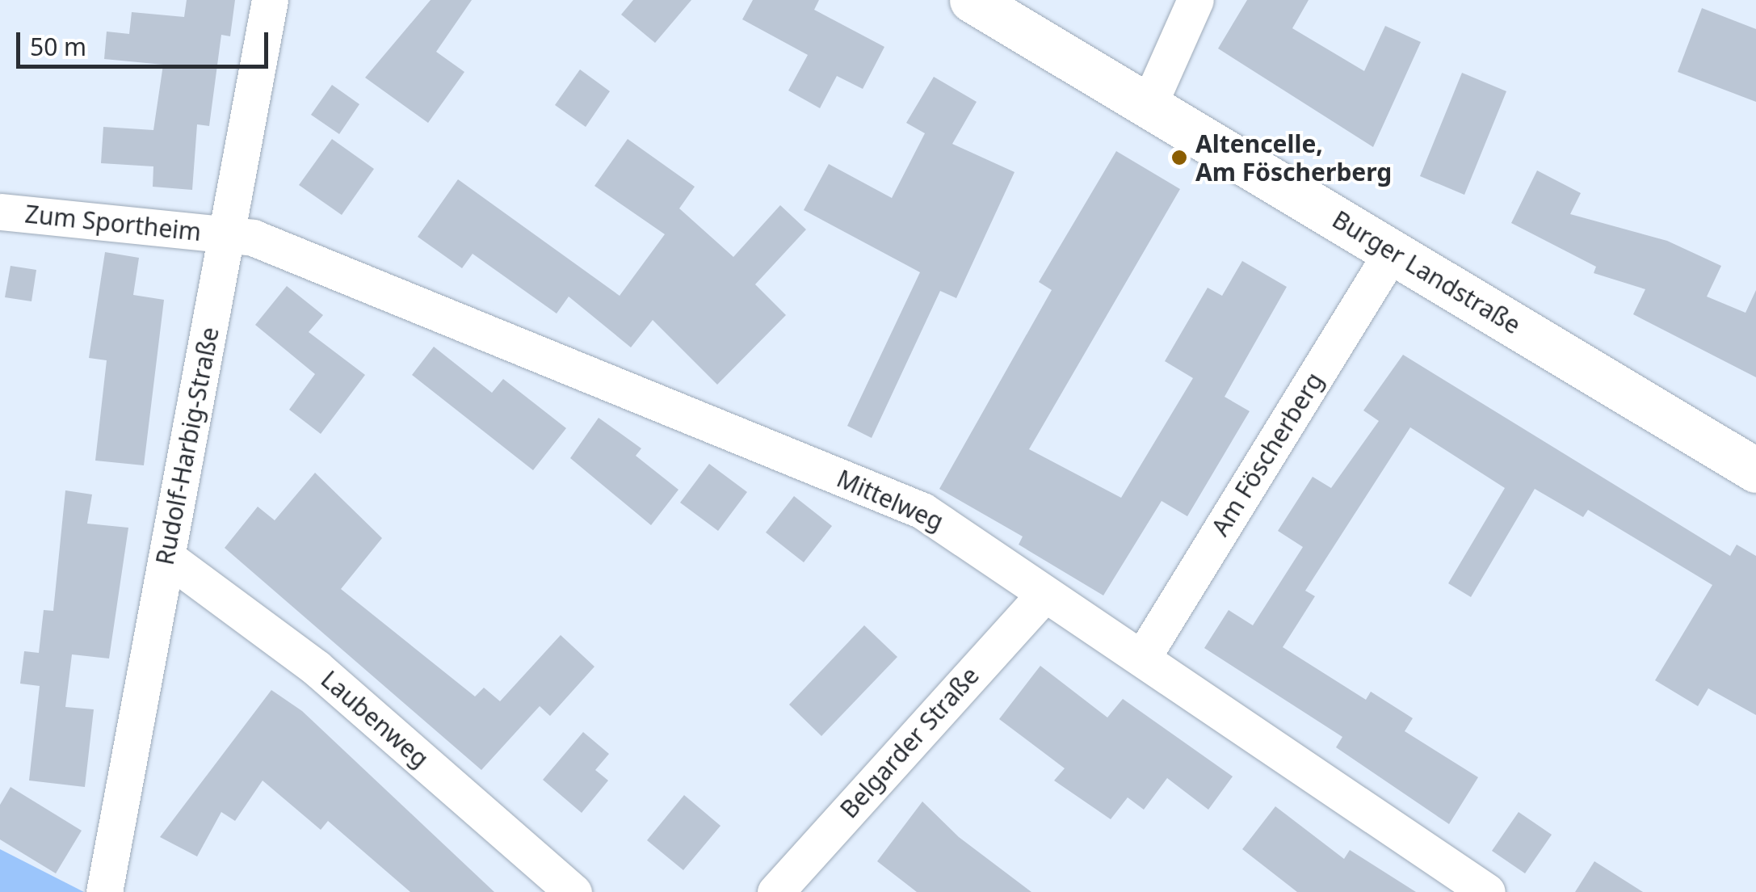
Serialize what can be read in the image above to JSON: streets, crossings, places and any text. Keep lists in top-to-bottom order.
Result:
{
  "streets": {
    "street": [
      "Zum Sportheim",
      "Burger Landstraße",
      "Rudolf-Harbig-Straße",
      "Am Föscherberg",
      "Mittelweg",
      "Laubenweg",
      "Belgarder Straße"
    ]
  },
  "crossings": [
    ["Zum Sportheim", "Rudolf-Harbig-Straße"],
    ["Zum Sportheim", "Mittelweg"],
    ["Burger Landstraße", "Am Föscherberg"],
    ["Rudolf-Harbig-Straße", "Mittelweg"],
    ["Rudolf-Harbig-Straße", "Laubenweg"],
    ["Am Föscherberg", "Mittelweg"],
    ["Mittelweg", "Belgarder Straße"]
  ],
  "places": ["Altencelle, Am Föscherberg"],
  "scale_bar": "50 m"
}
